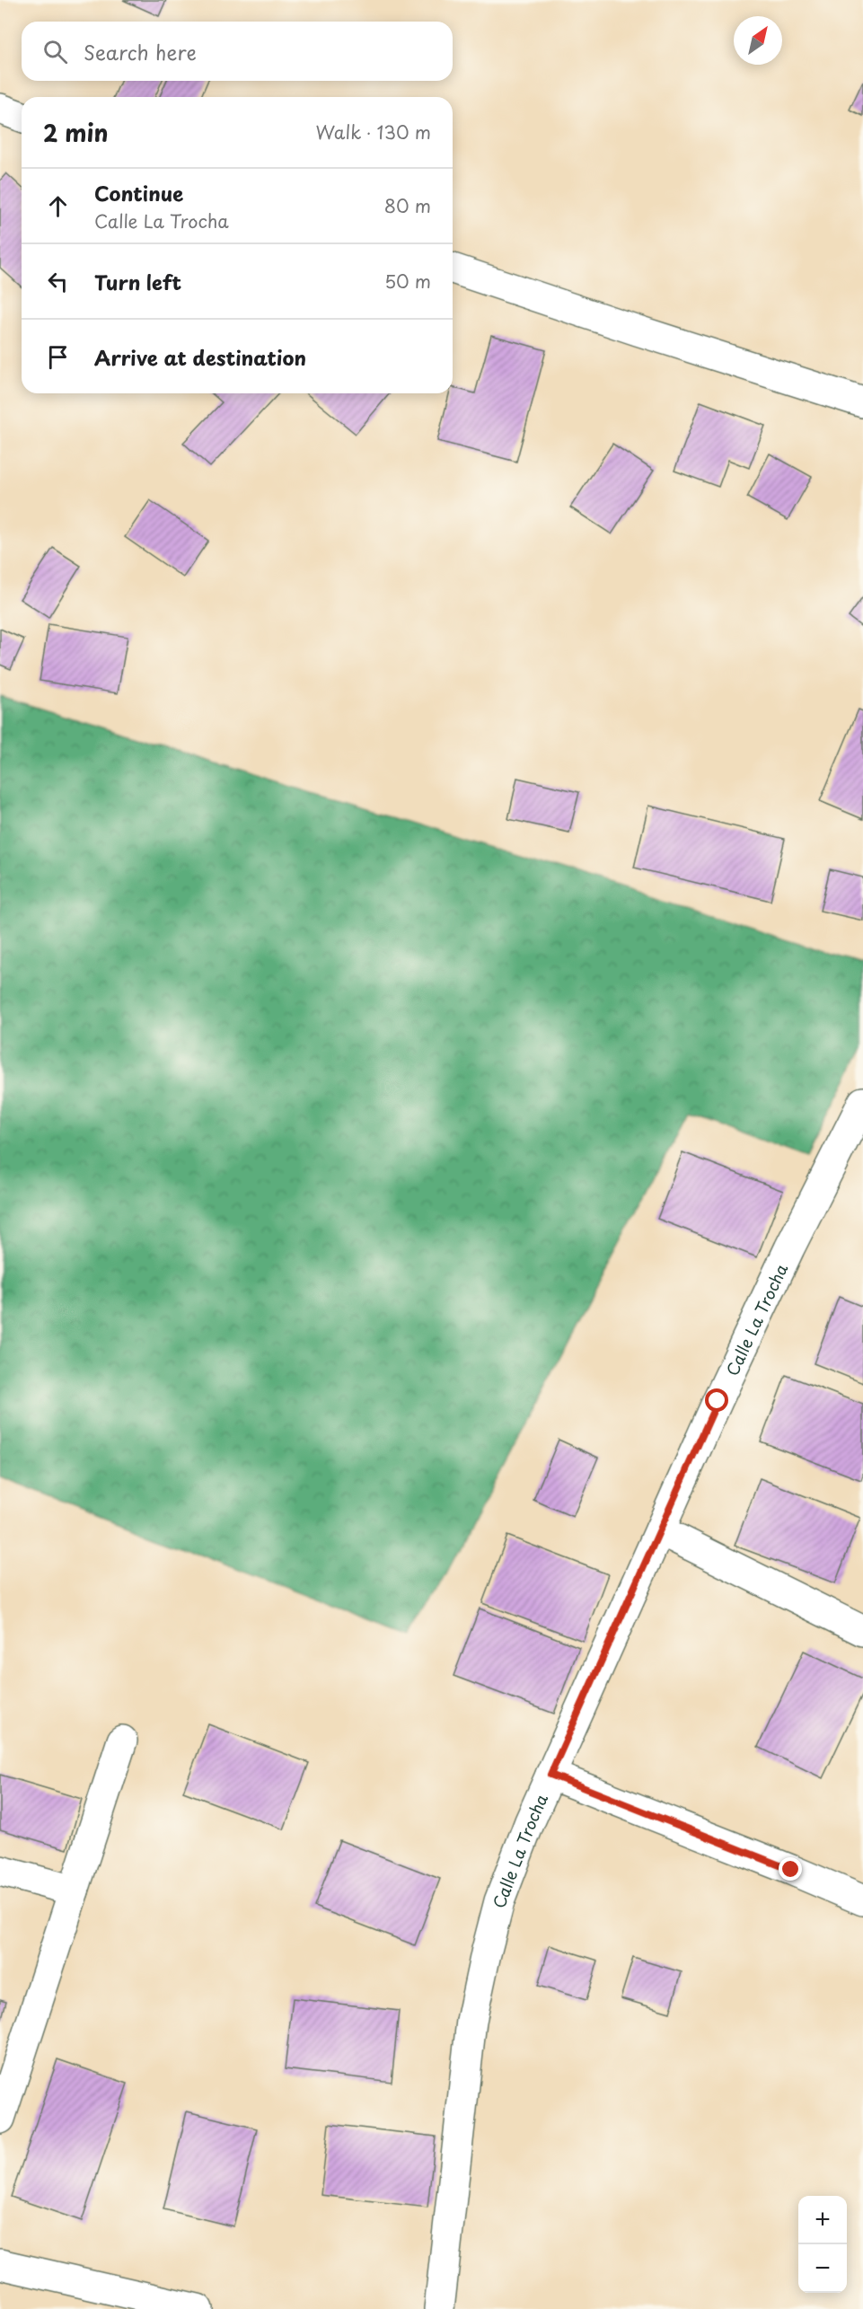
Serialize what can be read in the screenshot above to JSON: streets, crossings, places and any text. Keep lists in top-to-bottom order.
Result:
{
  "streets": {
    "street": ["Calle La Trocha"]
  },
  "north": "top right",
  "page": {
    "search": "Search here",
    "heading": ["2 min", "Walk · 130 m"],
    "list": [
      ["Continue", "Calle La Trocha", "80 m"],
      ["Turn left", "50 m"],
      "Arrive at destination"
    ],
    "map_buttons": ["+", "−"]
  }
}
